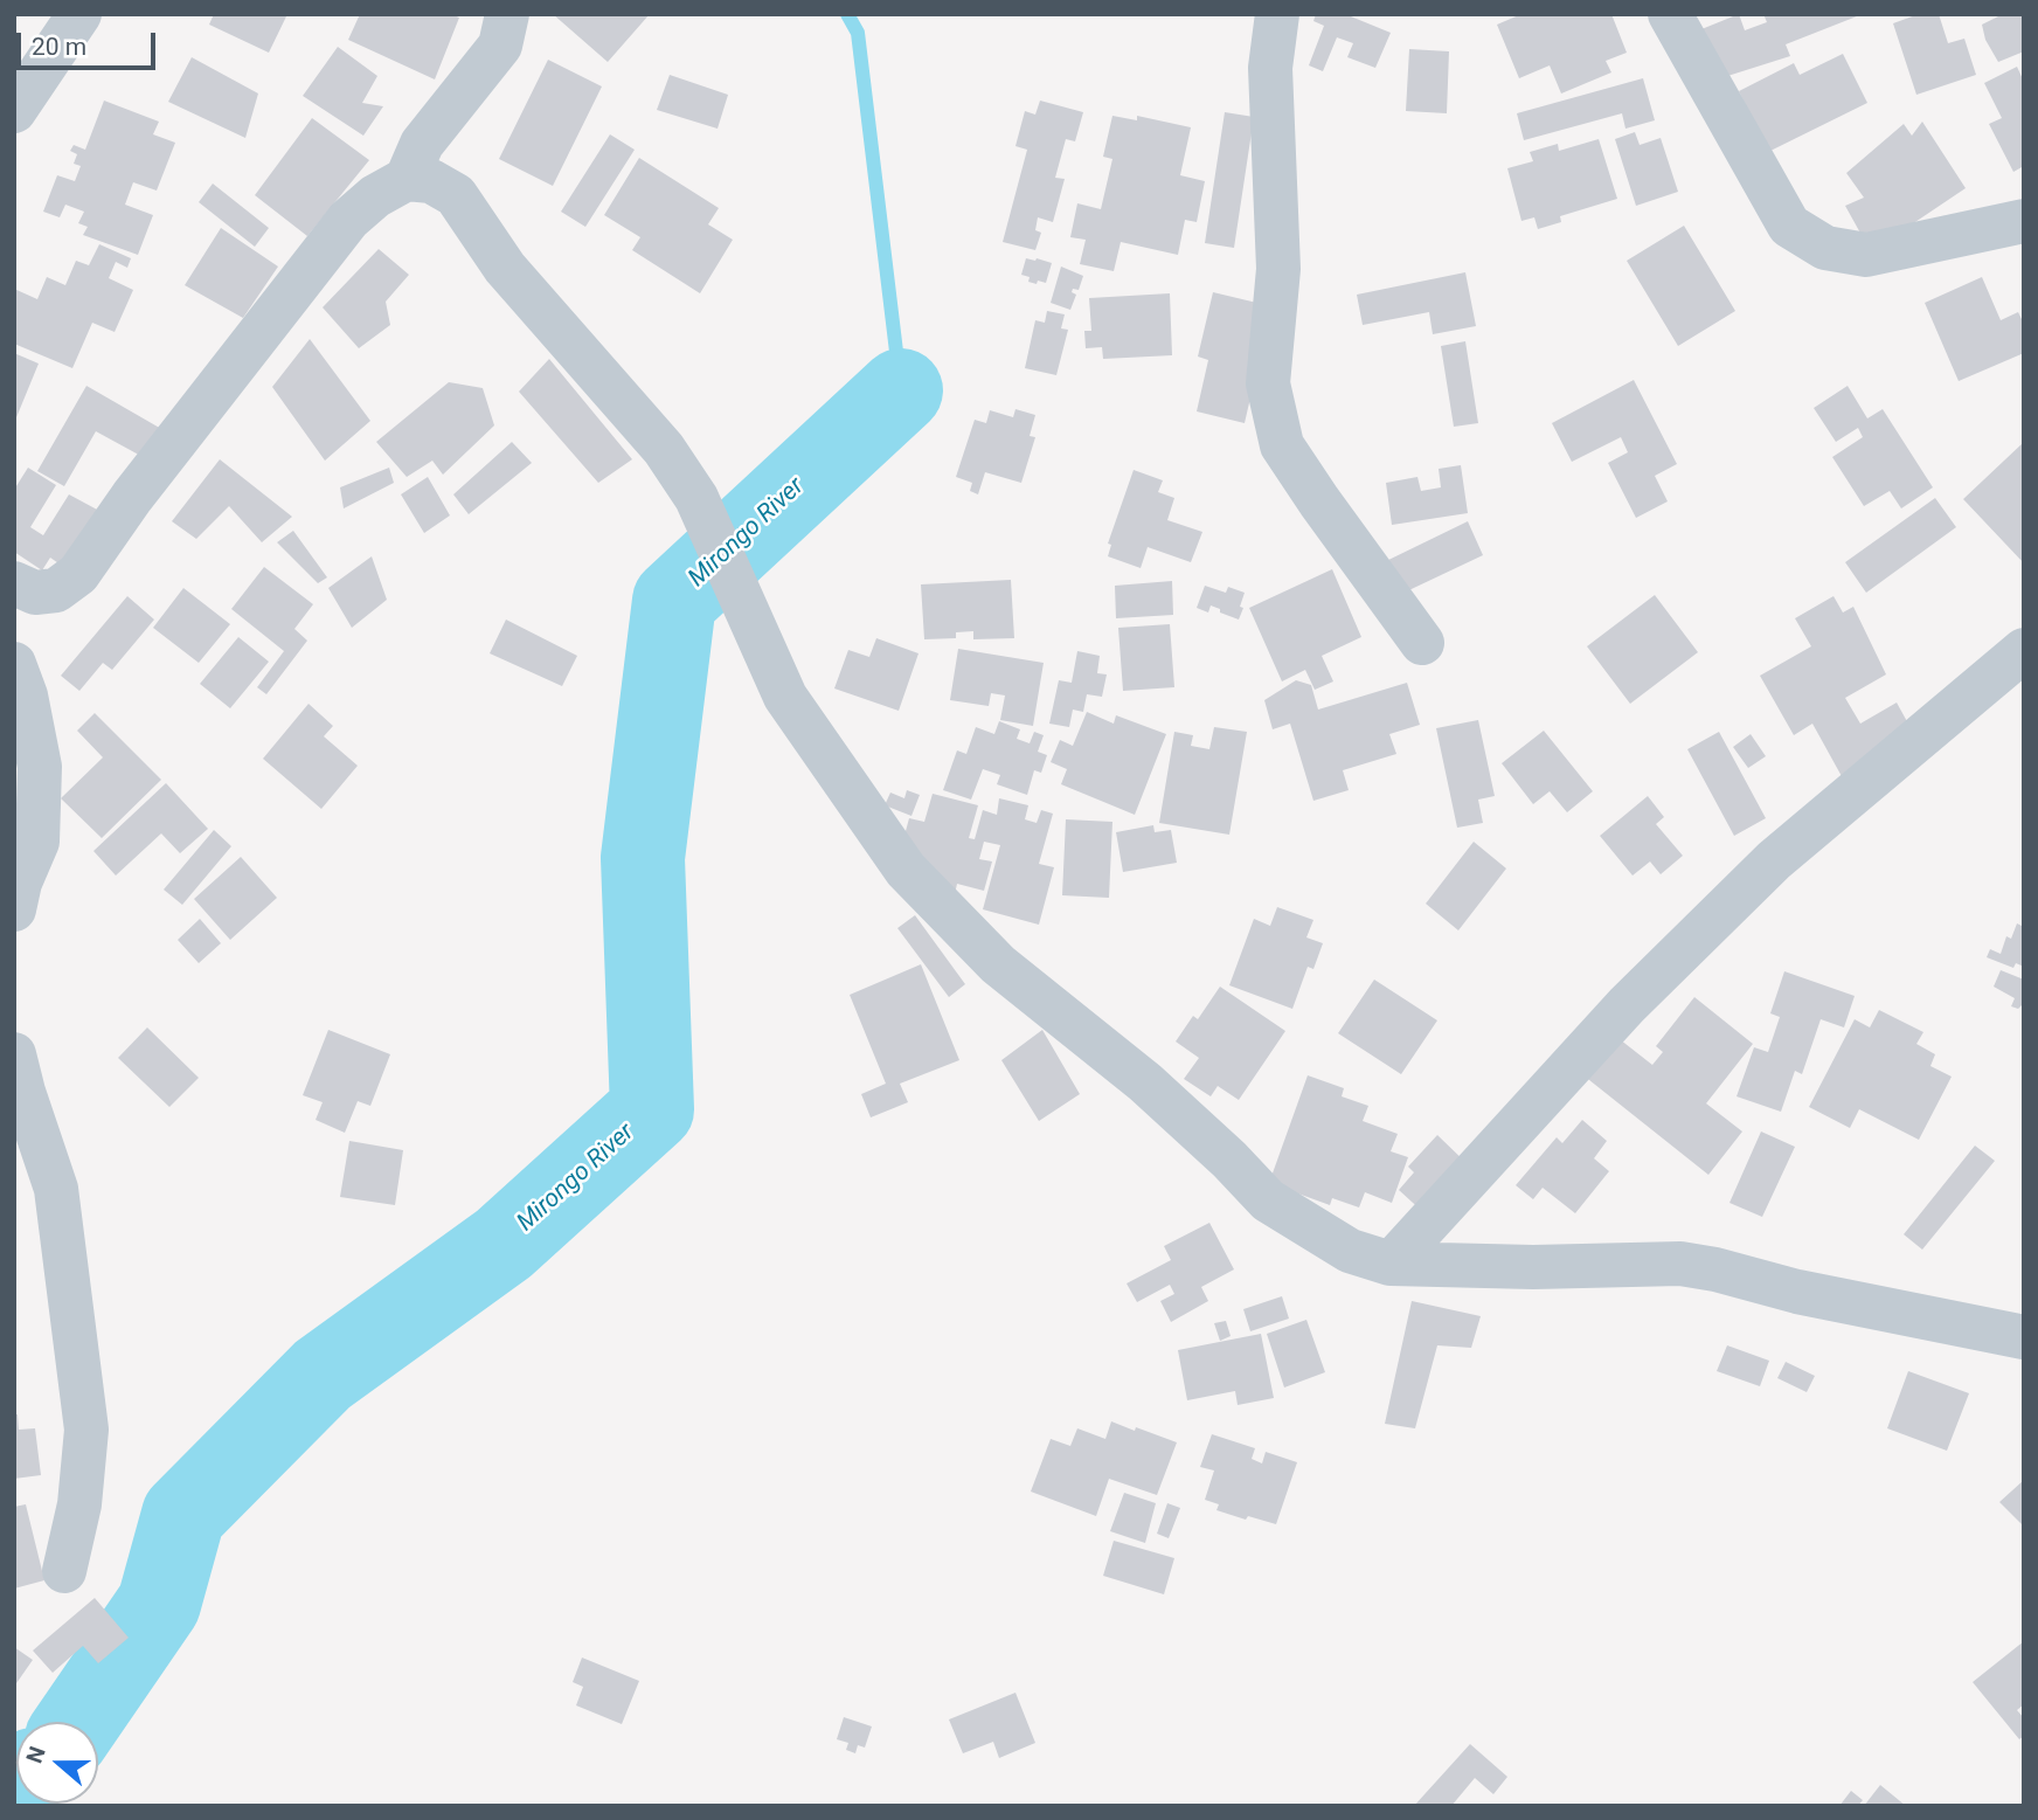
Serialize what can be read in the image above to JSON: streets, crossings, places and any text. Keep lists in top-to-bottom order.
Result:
{
  "water": ["Mirongo River"],
  "scale_bar": "20 m",
  "north": "left"
}
